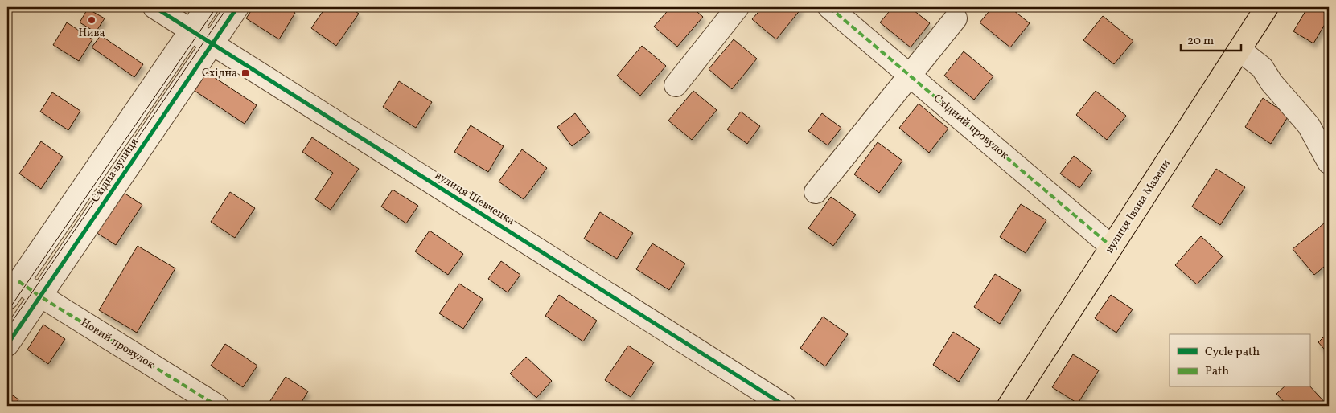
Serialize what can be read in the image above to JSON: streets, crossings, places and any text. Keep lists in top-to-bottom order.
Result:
{
  "streets": {
    "main road": ["вулиця Івана Мазепи"],
    "street": [
      "Східний провулок",
      "Східна вулиця",
      "вулиця Шевченка",
      "Новий провулок"
    ]
  },
  "crossings": [
    ["Східний провулок", "вулиця Івана Мазепи"],
    ["Східна вулиця", "вулиця Шевченка"],
    ["Східна вулиця", "Новий провулок"]
  ],
  "places": {
    "other": ["Нива"],
    "transit": ["Східна"]
  },
  "legend": ["Cycle path", "Path"],
  "scale_bar": "20 m"
}
